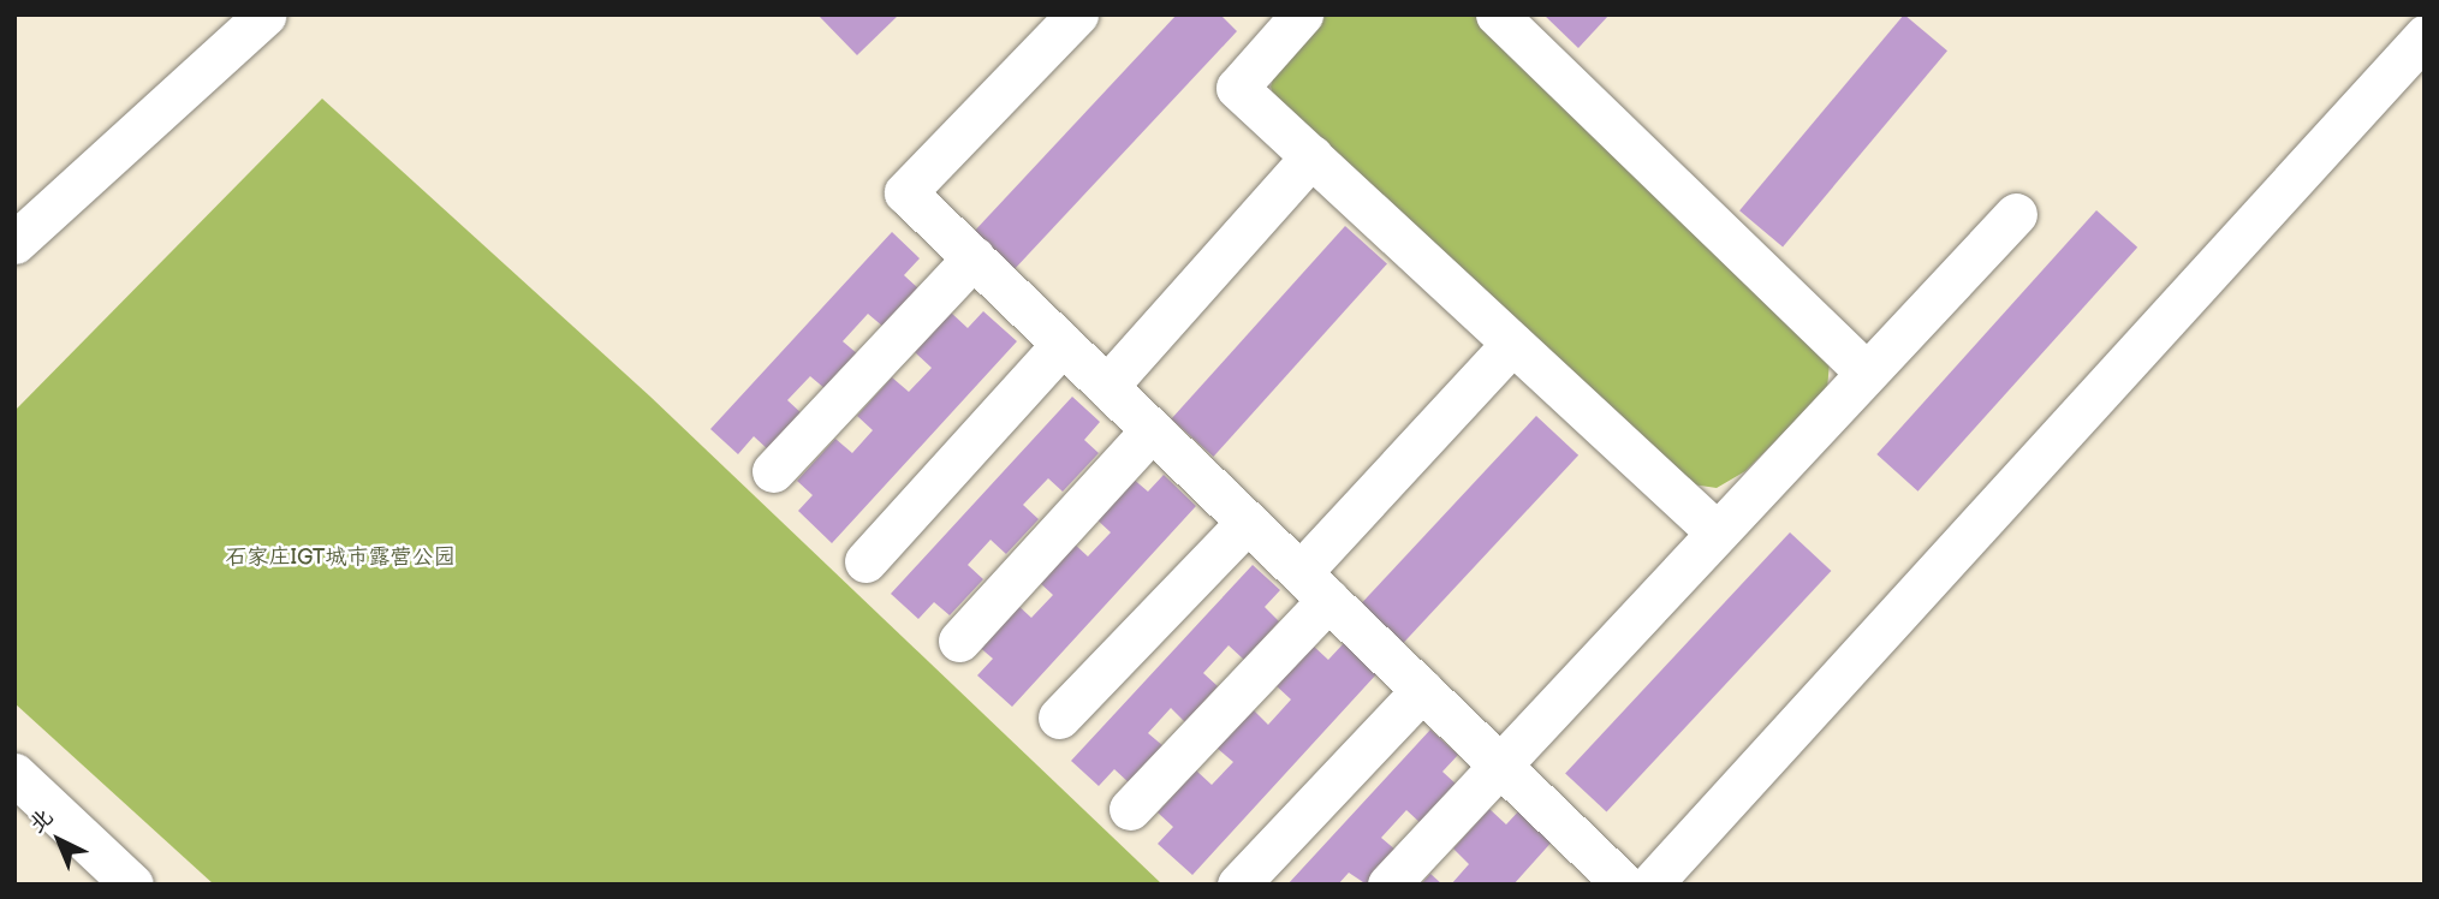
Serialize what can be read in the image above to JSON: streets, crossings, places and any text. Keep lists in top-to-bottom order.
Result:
{
  "parks": ["石家庄IGT城市露营公园"],
  "north": "top left"
}
